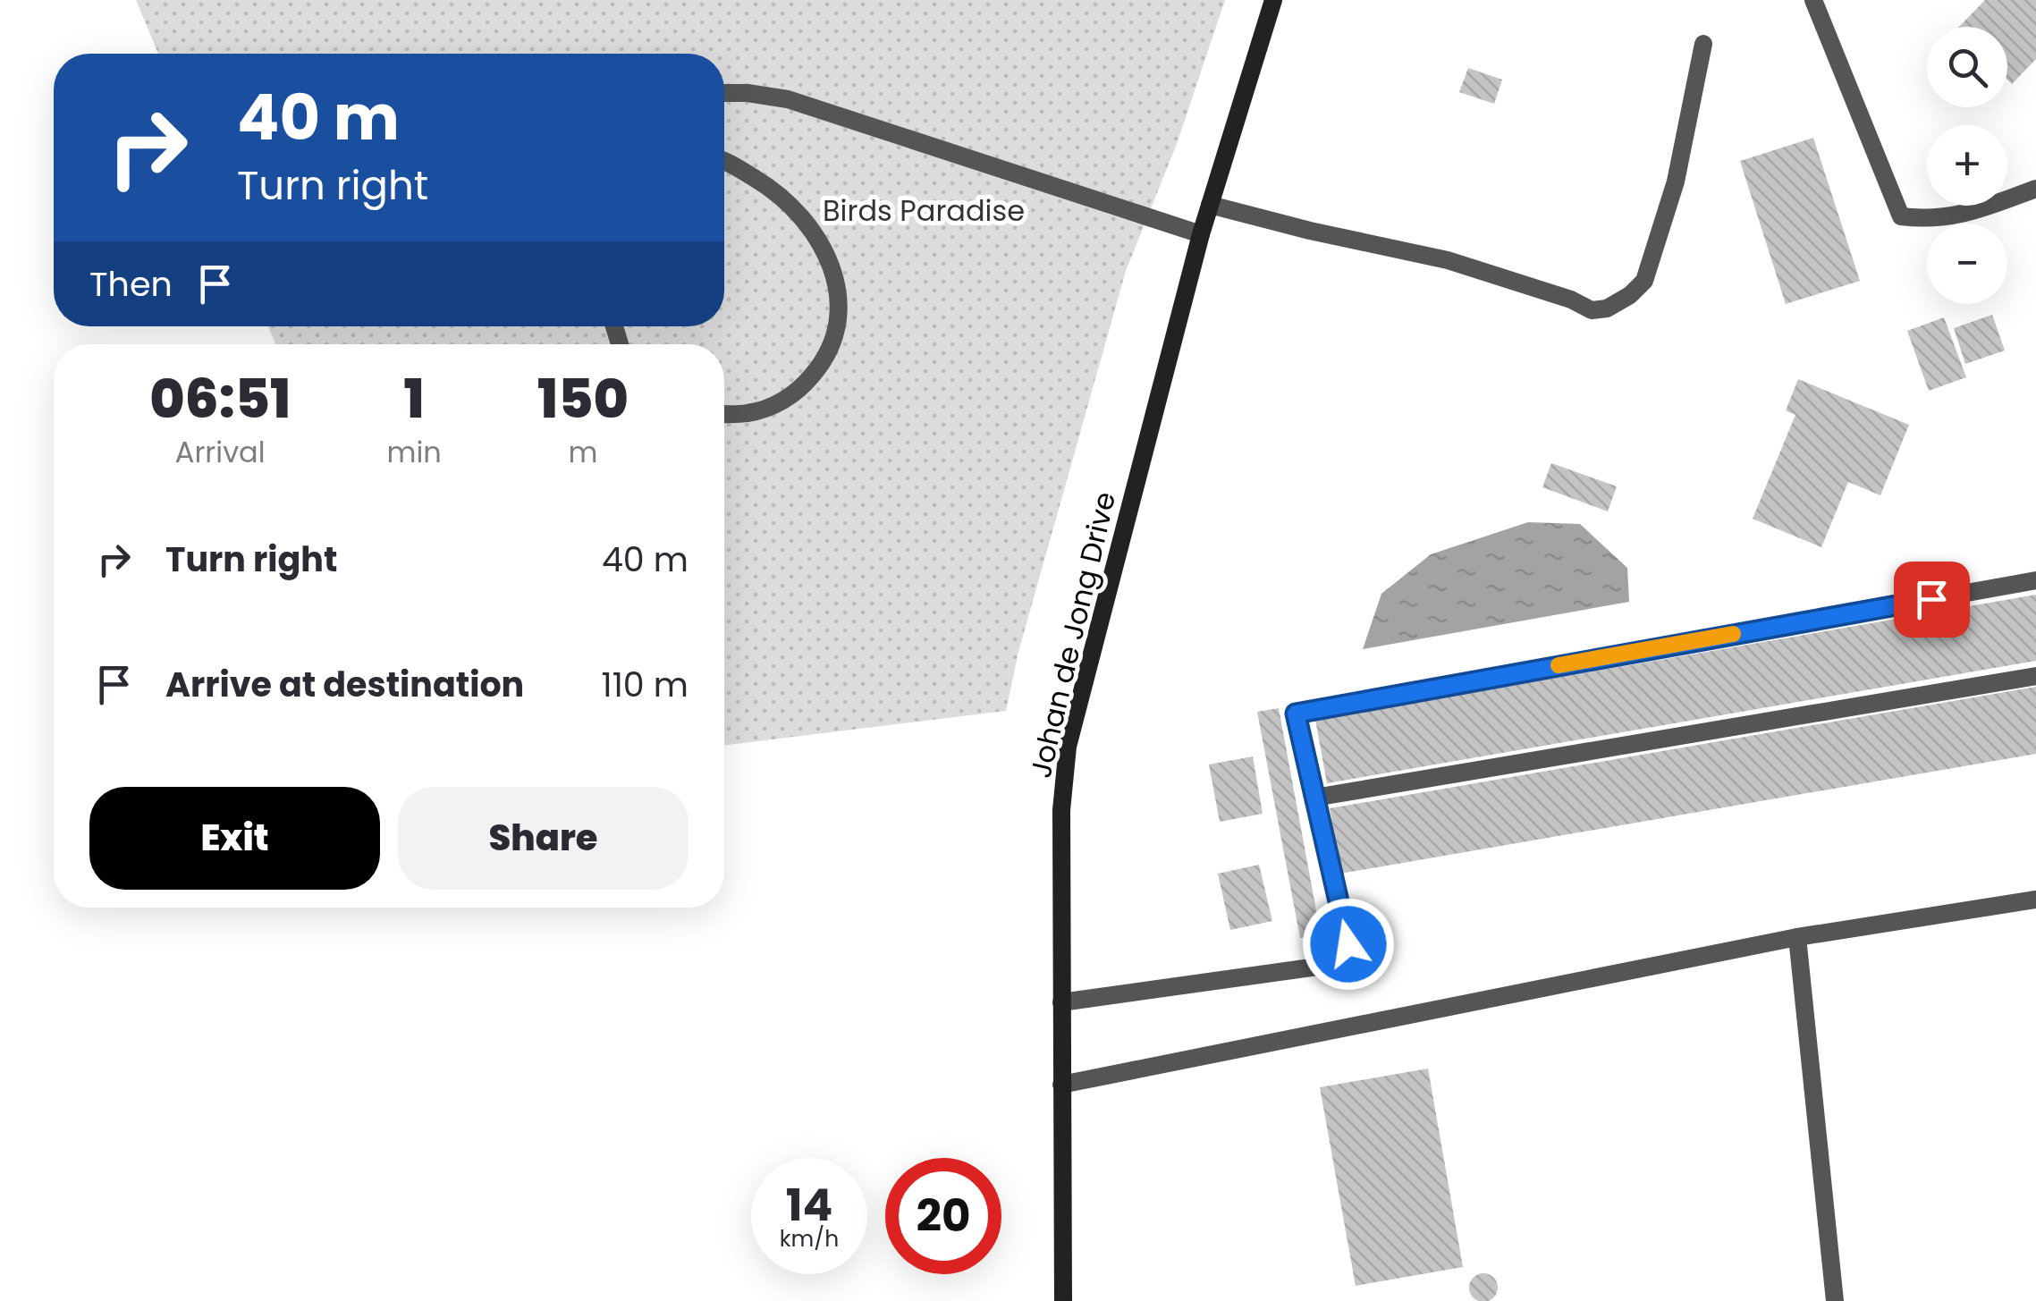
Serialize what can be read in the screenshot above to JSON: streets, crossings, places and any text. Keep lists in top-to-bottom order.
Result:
{
  "streets": {
    "street": ["Johan de Jong Drive"]
  },
  "parks": ["Birds Paradise"],
  "page": {
    "map_buttons": ["+", "−"],
    "turn": ["40 m", "Turn right"],
    "then": "Then",
    "eta": [
      "06:51",
      "Arrival",
      "1",
      "min",
      "150",
      "m"
    ],
    "list": [
      {
        "name": "Turn right",
        "value": "40 m"
      },
      {
        "name": "Arrive at destination",
        "value": "110 m"
      }
    ],
    "buttons": ["Exit", "Share"],
    "speed": "14 km/h",
    "limit": "20"
  }
}
